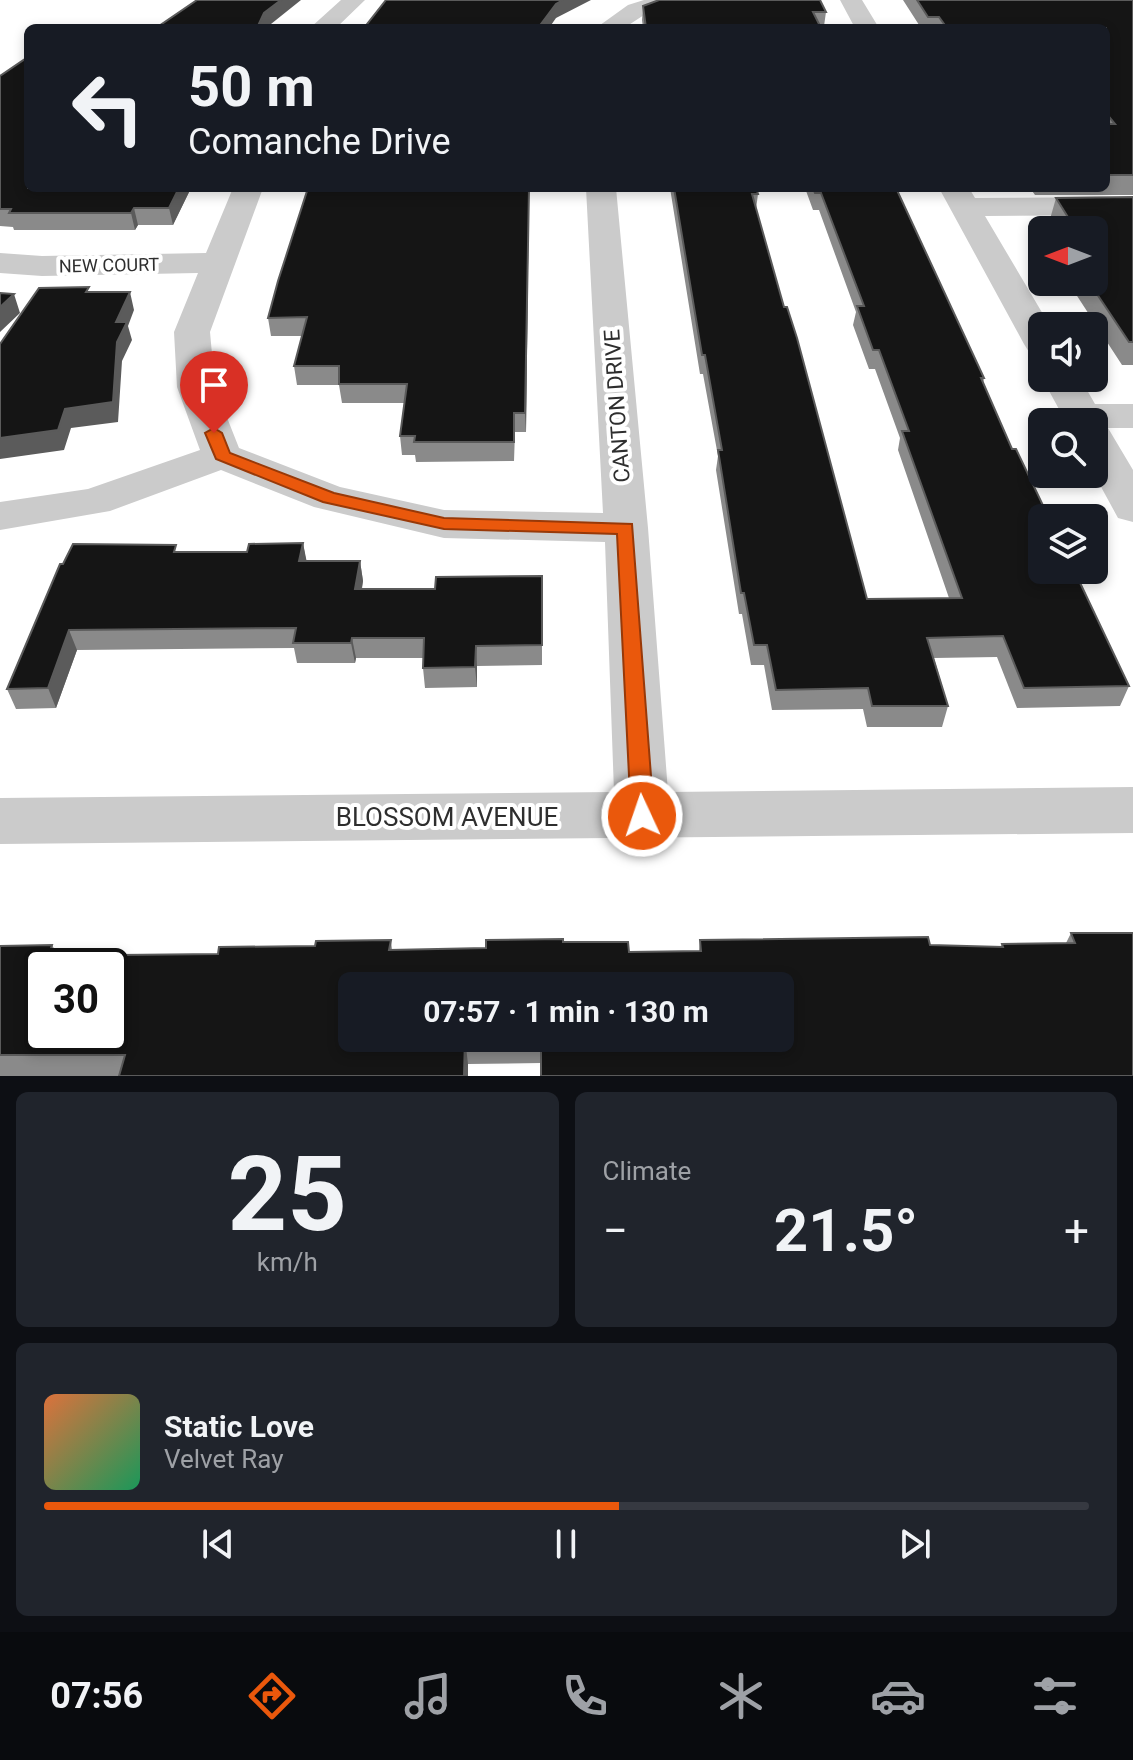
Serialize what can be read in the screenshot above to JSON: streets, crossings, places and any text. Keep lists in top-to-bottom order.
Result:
{
  "streets": {
    "street": ["NEW COURT", "CANTON DRIVE", "BLOSSOM AVENUE"]
  },
  "crossings": [
    ["CANTON DRIVE", "BLOSSOM AVENUE"]
  ],
  "north": "left",
  "page": {
    "turn": ["50 m", "Comanche Drive"],
    "limit": "30",
    "trip": "07:57 · 1 min · 130 m",
    "tile": [
      ["25", "km/h"],
      "Climate"
    ],
    "heat": ["−", "21.5°", "+"],
    "song": ["Static Love", "Velvet Ray"],
    "tabs": "07:56"
  }
}
